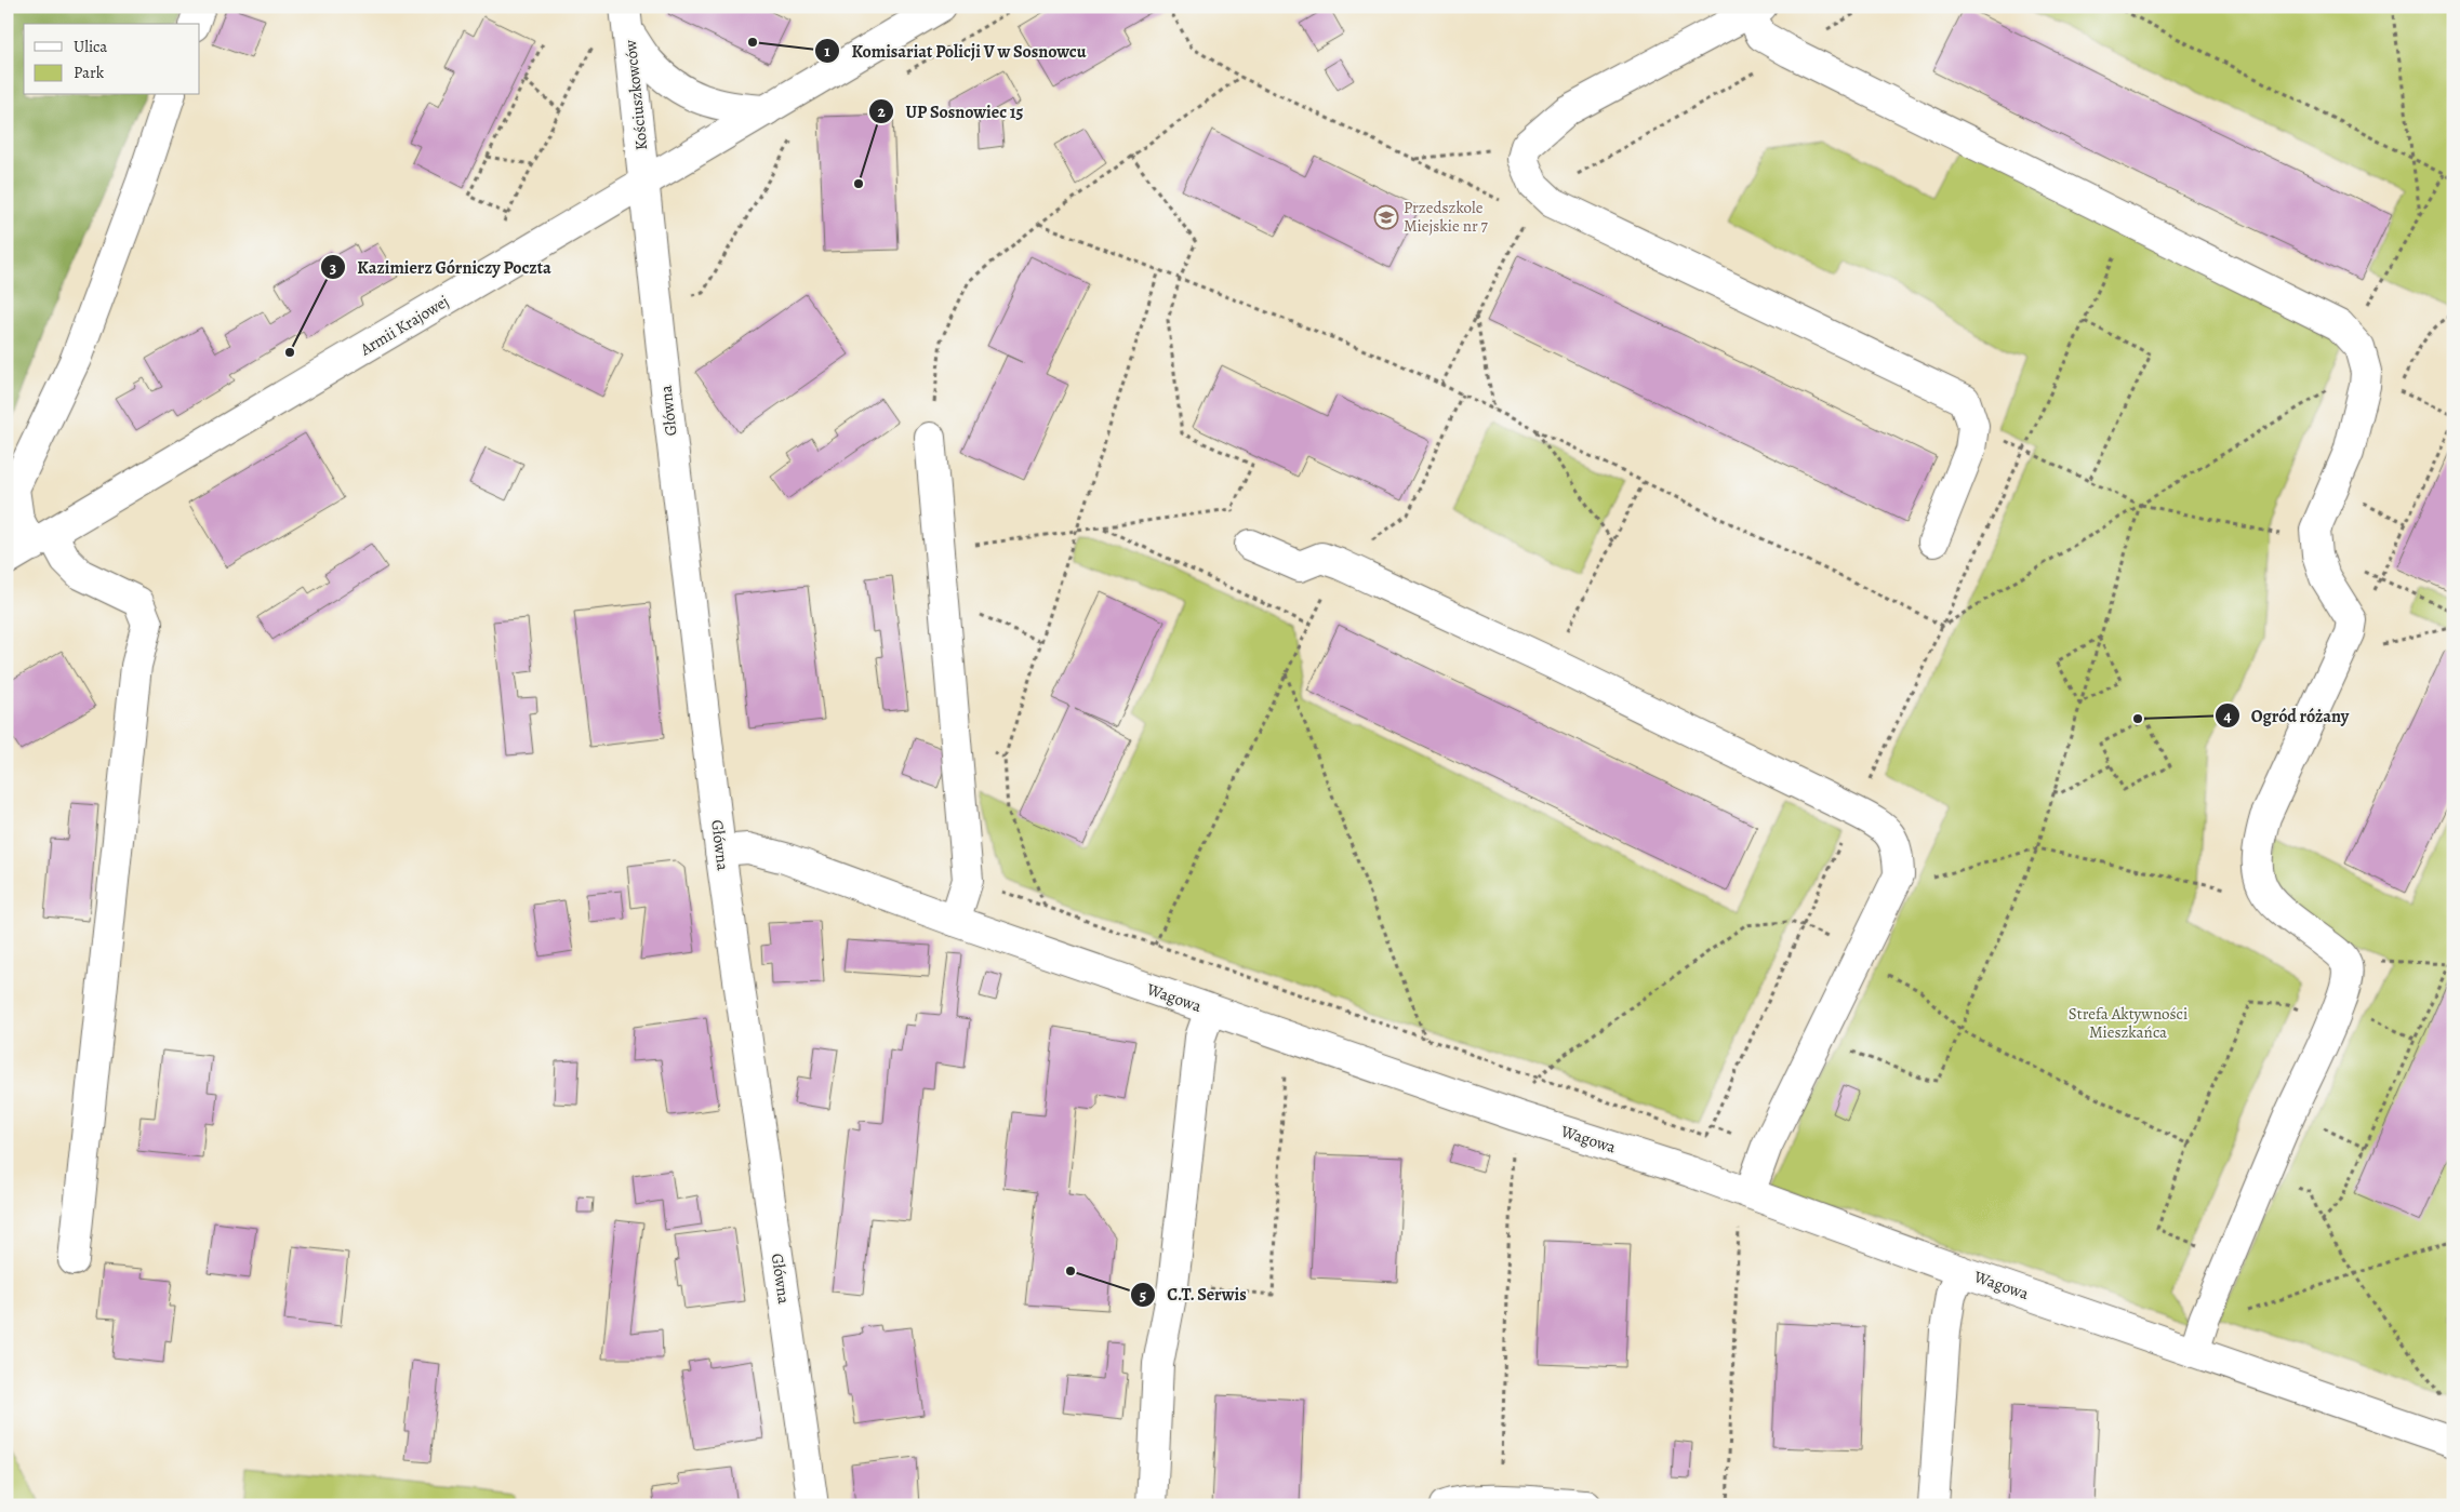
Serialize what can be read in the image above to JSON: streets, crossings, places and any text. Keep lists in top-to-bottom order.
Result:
{
  "streets": {
    "street": [
      "Kościuszkowców",
      "Armii Krajowej",
      "Główna",
      "Wagowa"
    ]
  },
  "crossings": [
    ["Kościuszkowców", "Armii Krajowej"],
    ["Kościuszkowców", "Główna"],
    ["Armii Krajowej", "Główna"],
    ["Główna", "Wagowa"]
  ],
  "parks": ["Strefa Aktywności Mieszkańca"],
  "places": {
    "other": [
      "Komisariat Policji V w Sosnowcu",
      "UP Sosnowiec 15",
      "Kazimierz Górniczy Poczta",
      "Ogród różany",
      "C.T. Serwis"
    ],
    "school or university": ["Przedszkole Miejskie nr 7"]
  },
  "legend": ["Ulica", "Park"]
}
